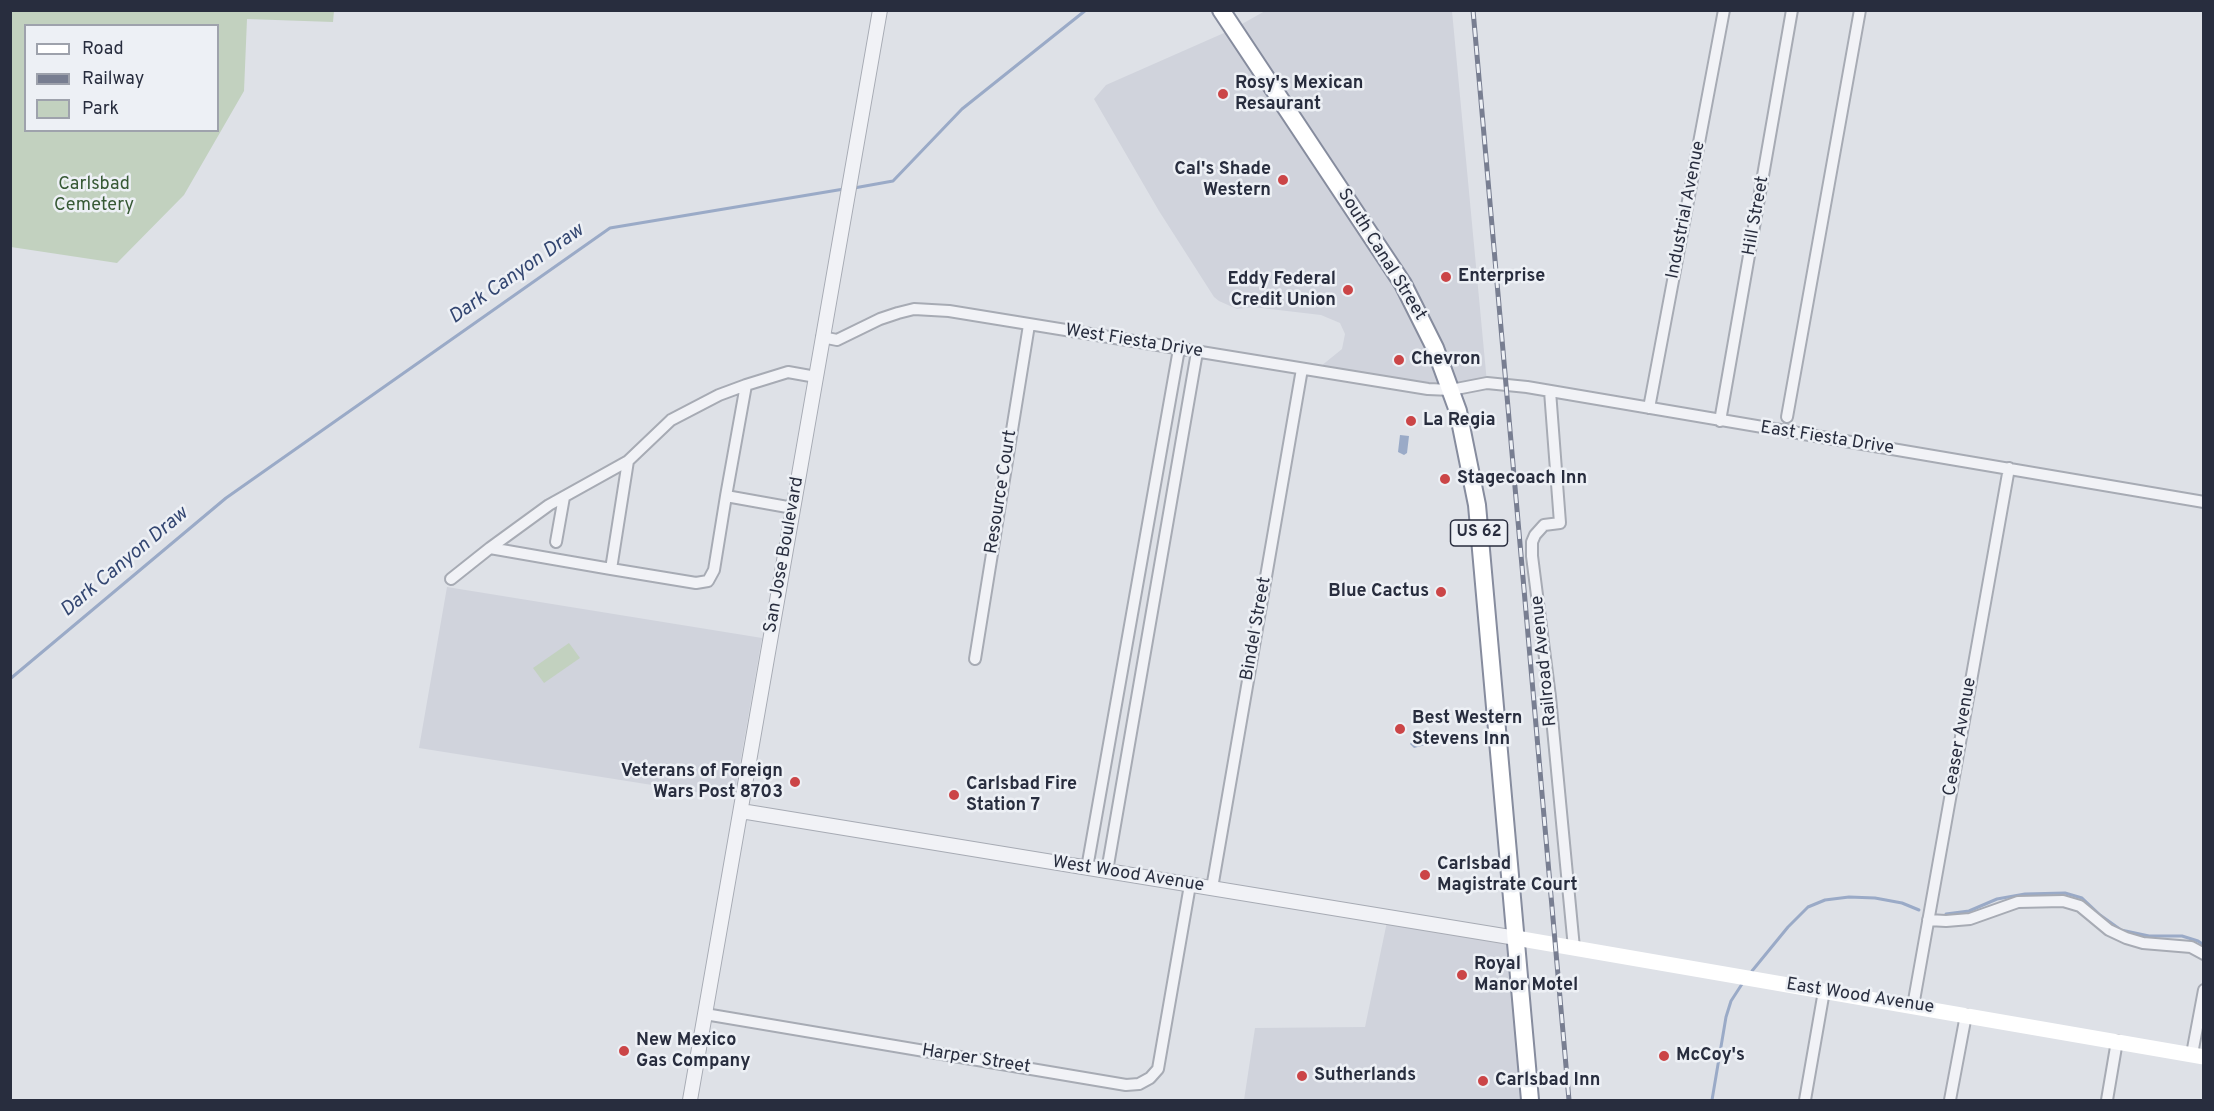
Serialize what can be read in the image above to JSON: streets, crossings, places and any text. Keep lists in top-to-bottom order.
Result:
{
  "streets": {
    "highway": ["South Canal Street", "US 62"],
    "main road": ["East Wood Avenue"],
    "street": [
      "Industrial Avenue",
      "Hill Street",
      "West Fiesta Drive",
      "East Fiesta Drive",
      "Resource Court",
      "San Jose Boulevard",
      "Bindel Street",
      "Railroad Avenue",
      "Ceaser Avenue",
      "West Wood Avenue",
      "Harper Street"
    ]
  },
  "crossings": [
    ["Industrial Avenue", "East Fiesta Drive"],
    ["Hill Street", "East Fiesta Drive"],
    ["South Canal Street", "West Fiesta Drive"],
    ["South Canal Street", "East Fiesta Drive"],
    ["South Canal Street", "West Wood Avenue"],
    ["South Canal Street", "East Wood Avenue"],
    ["West Fiesta Drive", "East Fiesta Drive"],
    ["West Fiesta Drive", "Resource Court"],
    ["West Fiesta Drive", "San Jose Boulevard"],
    ["West Fiesta Drive", "Bindel Street"],
    ["East Fiesta Drive", "Railroad Avenue"],
    ["East Fiesta Drive", "Ceaser Avenue"],
    ["San Jose Boulevard", "West Wood Avenue"],
    ["San Jose Boulevard", "Harper Street"],
    ["Bindel Street", "West Wood Avenue"],
    ["Railroad Avenue", "East Wood Avenue"],
    ["Ceaser Avenue", "East Wood Avenue"],
    ["West Wood Avenue", "East Wood Avenue"],
    ["West Wood Avenue", "Harper Street"]
  ],
  "water": ["Dark Canyon Draw"],
  "parks": ["Carlsbad Cemetery"],
  "places": [
    "Rosy's Mexican Resaurant",
    "Cal's Shade Western",
    "Enterprise",
    "Eddy Federal Credit Union",
    "Chevron",
    "La Regia",
    "Stagecoach Inn",
    "Blue Cactus",
    "Best Western Stevens Inn",
    "Veterans of Foreign Wars Post 8703",
    "Carlsbad Fire Station 7",
    "Carlsbad Magistrate Court",
    "Royal Manor Motel",
    "New Mexico Gas Company",
    "McCoy's",
    "Sutherlands",
    "Carlsbad Inn"
  ],
  "legend": ["Road", "Railway", "Park"]
}
